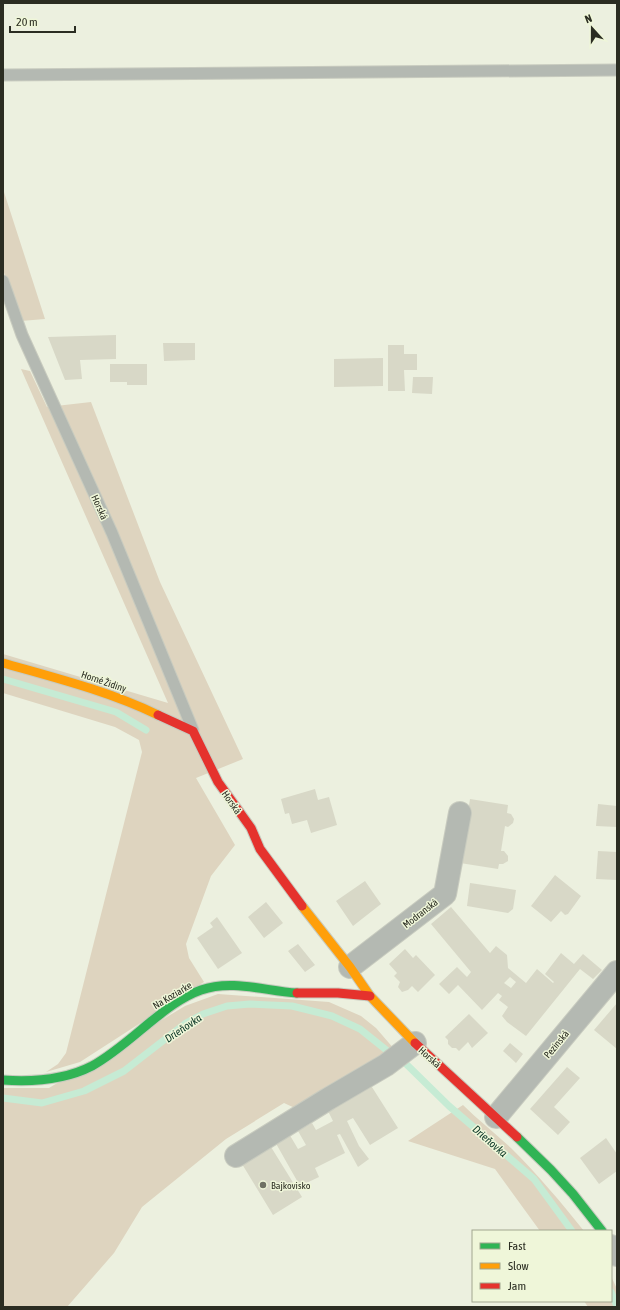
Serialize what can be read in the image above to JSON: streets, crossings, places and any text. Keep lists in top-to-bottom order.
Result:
{
  "streets": {
    "street": [
      "Horská",
      "Horné Židiny",
      "Modranská",
      "Na Koziarke",
      "Pezinská"
    ]
  },
  "crossings": [
    ["Horská", "Horné Židiny"],
    ["Horská", "Modranská"],
    ["Horská", "Na Koziarke"],
    ["Horská", "Pezinská"]
  ],
  "water": ["Drieňovka"],
  "places": ["Bajkovisko"],
  "legend": ["Fast", "Slow", "Jam"],
  "scale_bar": "20 m",
  "north": "top"
}
